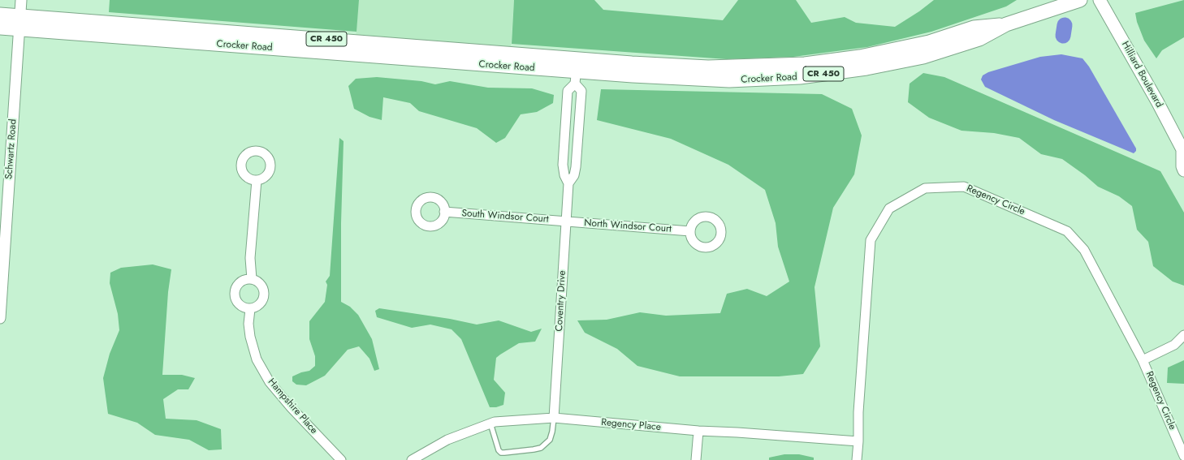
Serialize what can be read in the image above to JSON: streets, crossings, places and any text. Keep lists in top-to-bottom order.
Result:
{
  "streets": {
    "main road": ["CR 450", "Crocker Road", "Hilliard Boulevard"],
    "street": [
      "Schwartz Road",
      "Regency Circle",
      "South Windsor Court",
      "North Windsor Court",
      "Coventry Drive",
      "Hampshire Place",
      "Regency Place"
    ]
  },
  "crossings": [
    ["Crocker Road", "Schwartz Road"],
    ["Crocker Road", "Coventry Drive"],
    ["Regency Circle", "Regency Place"],
    ["South Windsor Court", "North Windsor Court"],
    ["South Windsor Court", "Coventry Drive"],
    ["North Windsor Court", "Coventry Drive"],
    ["Coventry Drive", "Regency Place"]
  ]
}
